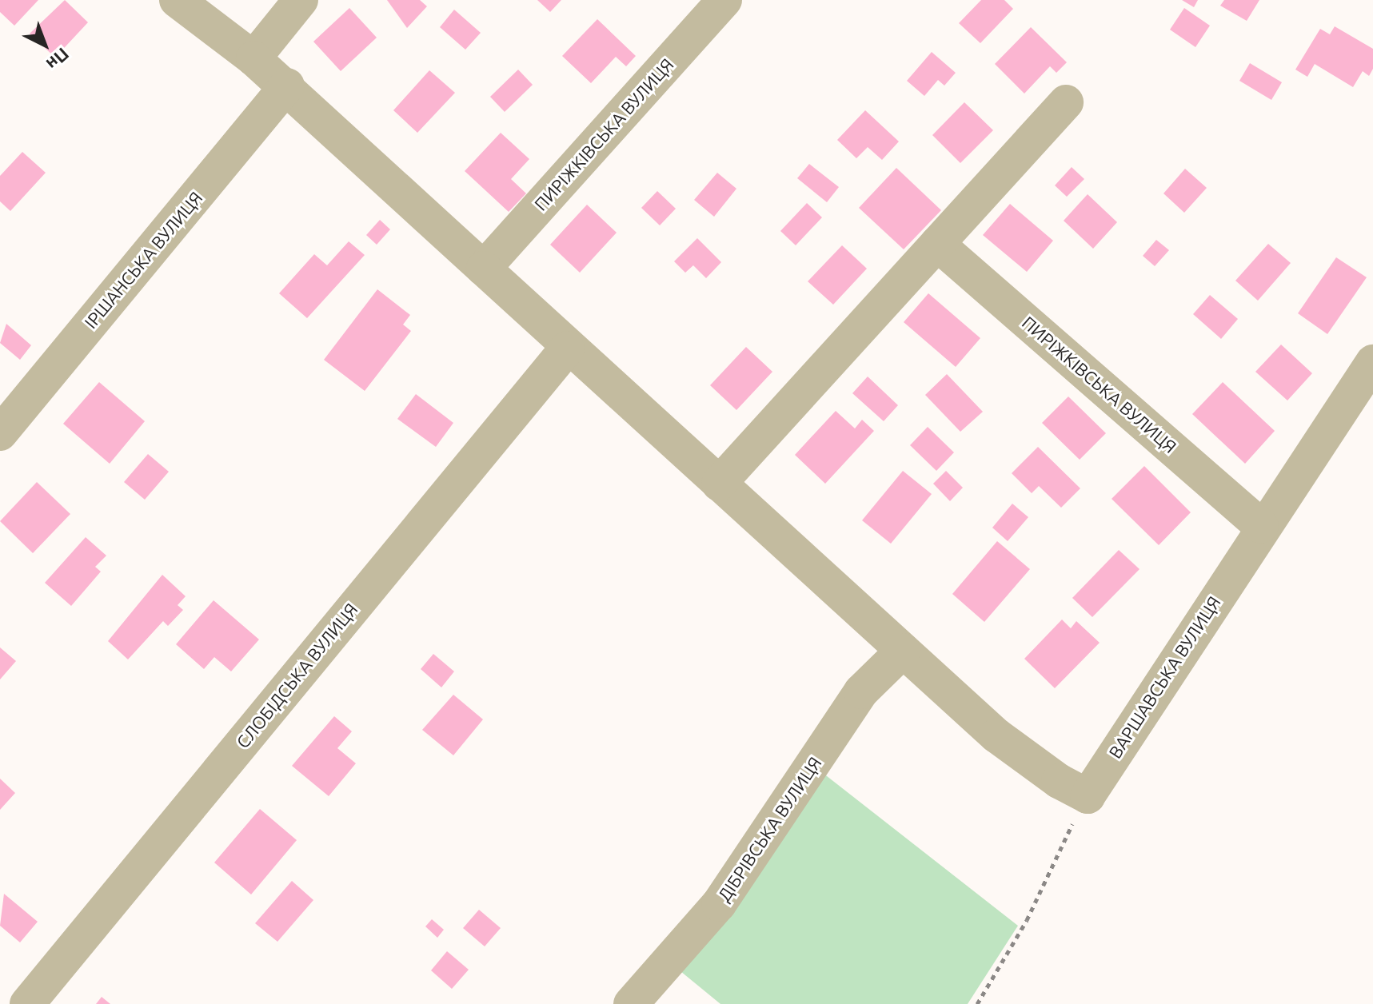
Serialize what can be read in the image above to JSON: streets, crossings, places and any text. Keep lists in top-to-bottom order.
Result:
{
  "streets": {
    "street": [
      "ПИРІЖКІВСЬКА ВУЛИЦЯ",
      "ІРШАНСЬКА ВУЛИЦЯ",
      "СЛОБІДСЬКА ВУЛИЦЯ",
      "ВАРШАВСЬКА ВУЛИЦЯ",
      "ДІБРІВСЬКА ВУЛИЦЯ"
    ]
  },
  "crossings": [
    ["ПИРІЖКІВСЬКА ВУЛИЦЯ", "ВАРШАВСЬКА ВУЛИЦЯ"]
  ],
  "north": "bottom right"
}
